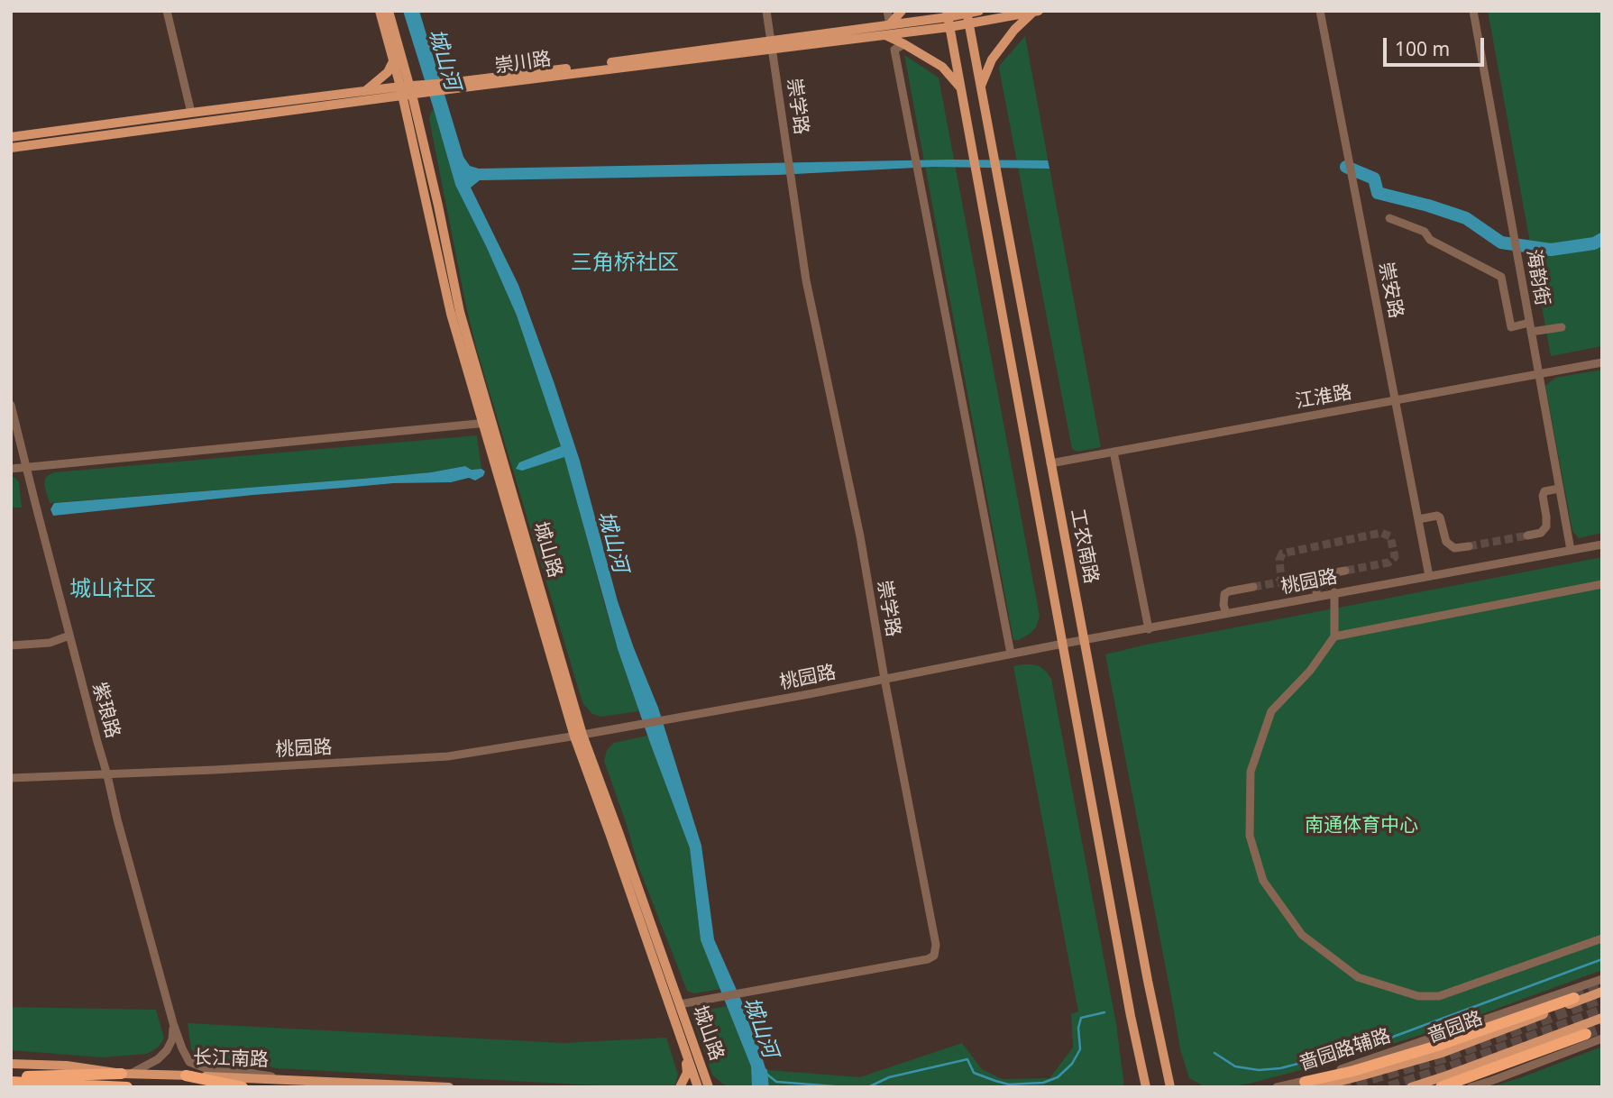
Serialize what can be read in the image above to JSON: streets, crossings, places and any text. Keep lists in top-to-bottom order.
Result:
{
  "streets": {
    "main road": [
      "崇川路",
      "工农南路",
      "城山路",
      "啬园路",
      "长江南路"
    ],
    "street": [
      "崇学路",
      "海韵街",
      "崇安路",
      "江淮路",
      "桃园路",
      "紫琅路",
      "啬园路辅路"
    ]
  },
  "crossings": [
    ["崇川路", "崇学路"],
    ["崇川路", "工农南路"],
    ["崇川路", "城山路"],
    ["崇学路", "城山路"],
    ["崇学路", "桃园路"],
    ["海韵街", "江淮路"],
    ["海韵街", "桃园路"],
    ["崇安路", "江淮路"],
    ["崇安路", "桃园路"],
    ["江淮路", "工农南路"],
    ["工农南路", "桃园路"],
    ["城山路", "桃园路"],
    ["桃园路", "紫琅路"],
    ["紫琅路", "长江南路"]
  ],
  "districts": ["三角桥社区", "城山社区"],
  "water": ["城山河"],
  "parks": ["南通体育中心"],
  "scale_bar": "100 m"
}
